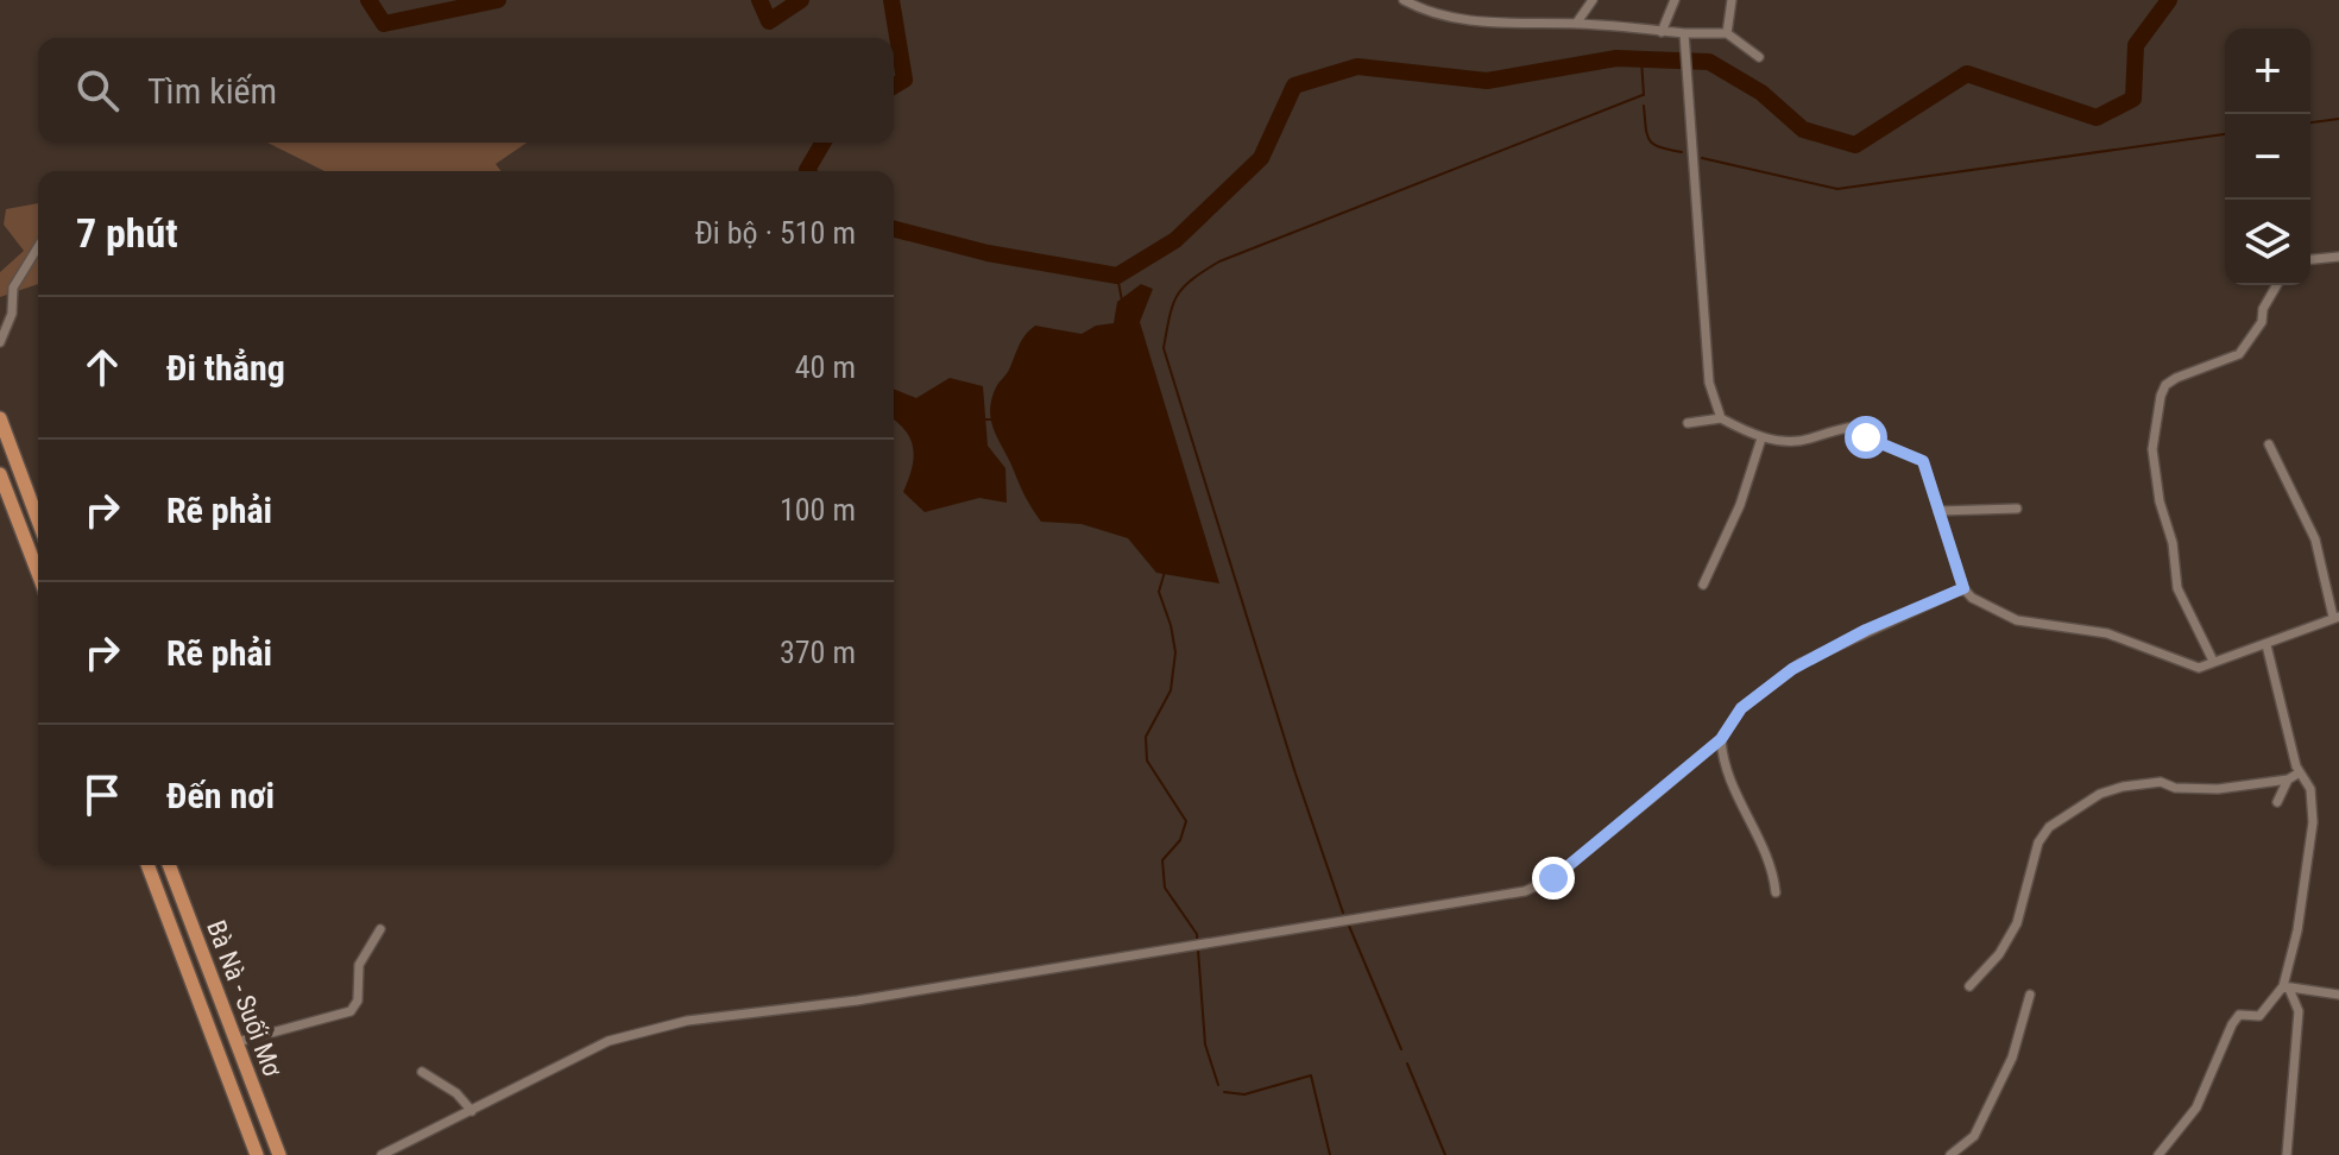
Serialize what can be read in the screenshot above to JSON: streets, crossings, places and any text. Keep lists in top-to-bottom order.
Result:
{
  "streets": {
    "main road": ["Bà Nà - Suối Mơ"]
  },
  "page": {
    "map_buttons": ["+", "−"],
    "search": "Tìm kiếm",
    "heading": ["7 phút", "Đi bộ · 510 m"],
    "list": [
      ["Đi thẳng", "40 m"],
      ["Rẽ phải", "100 m"],
      ["Rẽ phải", "370 m"],
      "Đến nơi"
    ]
  }
}
